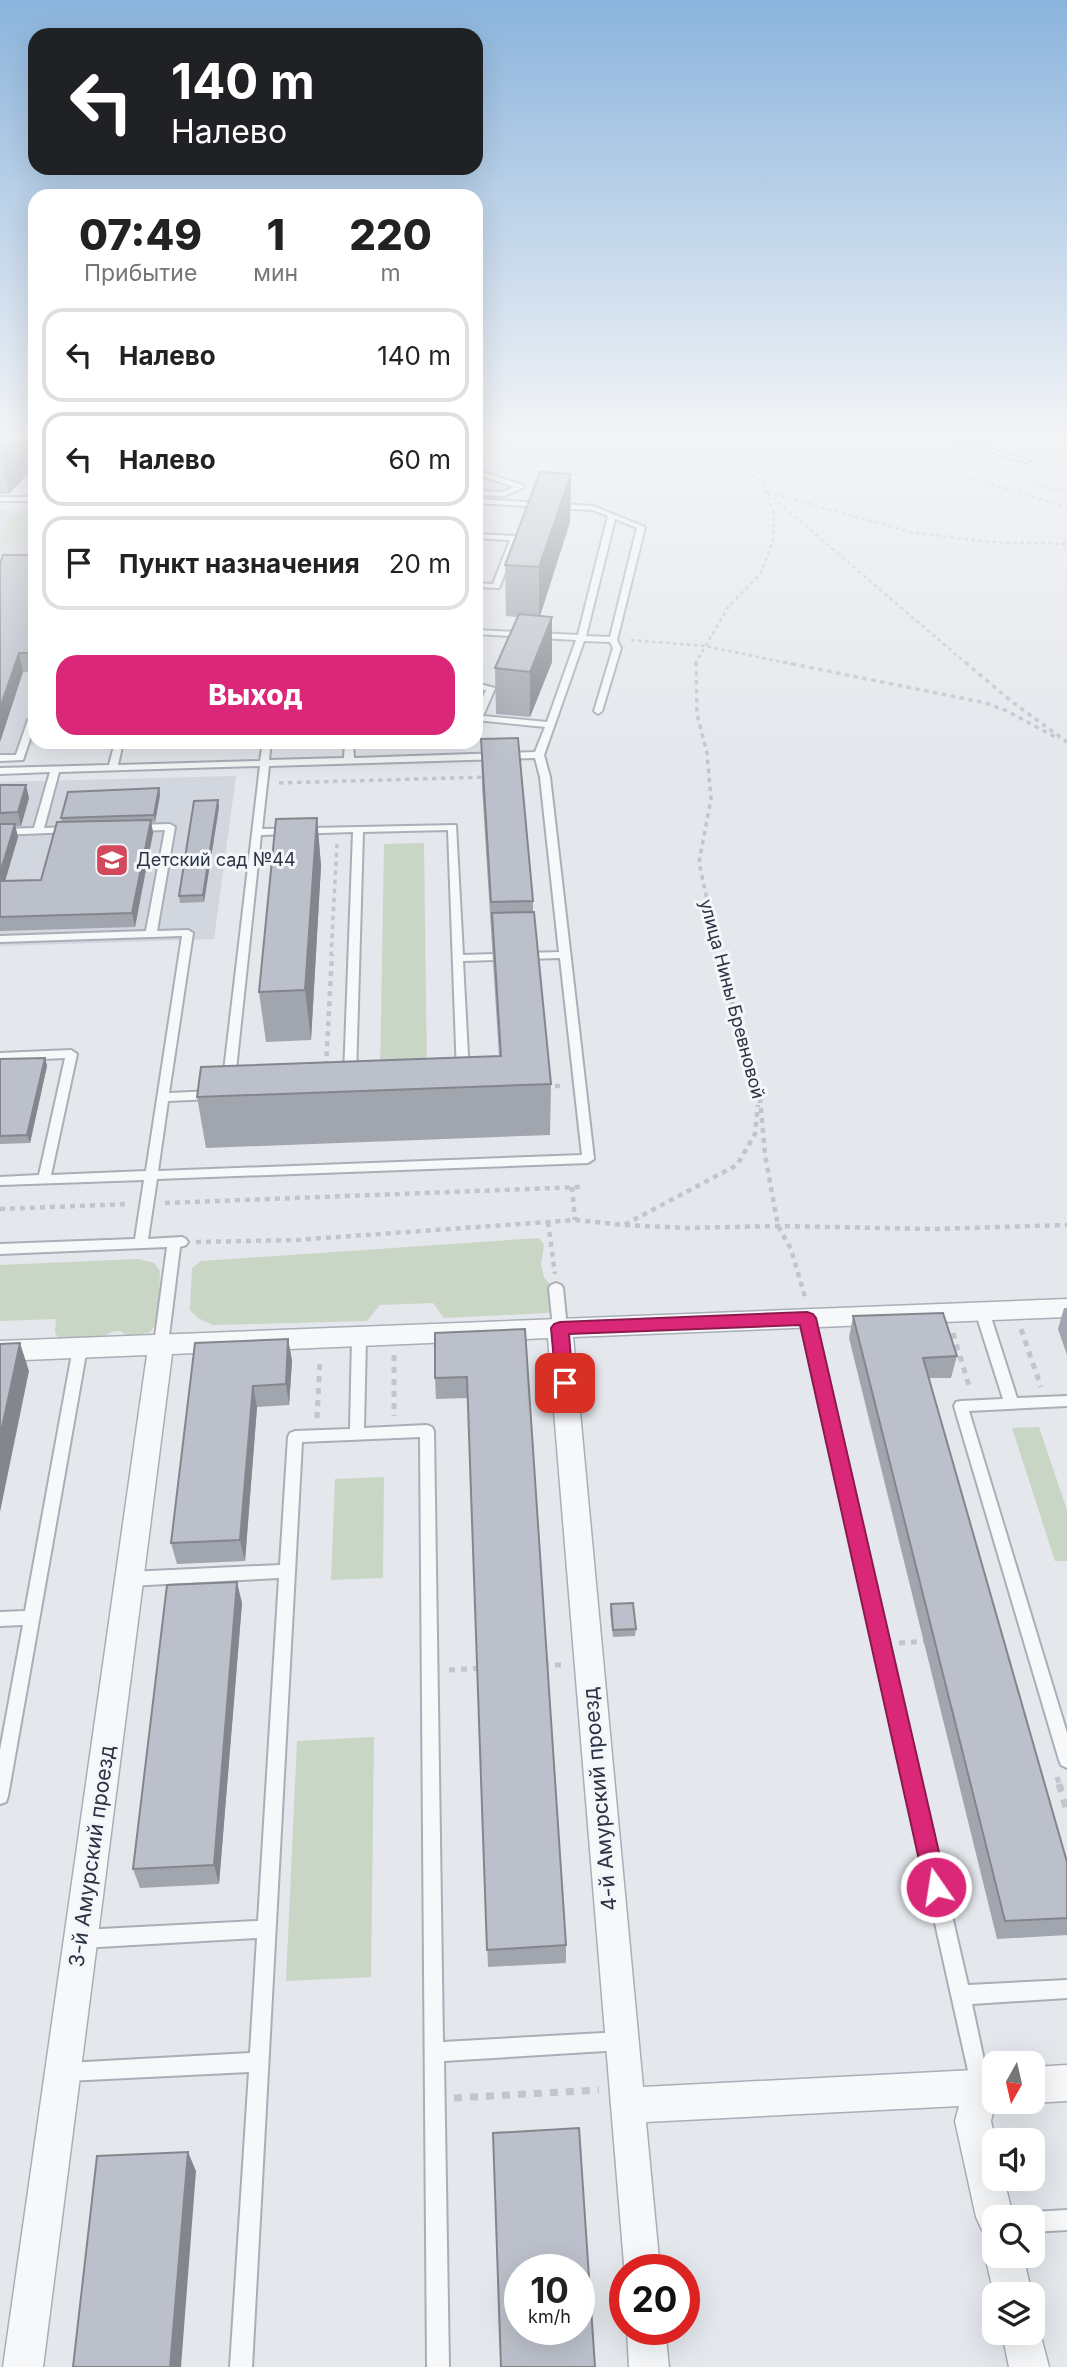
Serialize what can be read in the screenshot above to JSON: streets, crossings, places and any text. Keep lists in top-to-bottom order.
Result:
{
  "streets": {
    "street": ["4-й Амурский проезд", "3-й Амурский проезд"],
    "path": ["улица Нины Бревновой"]
  },
  "places": {
    "school or university": ["Детский сад №44"]
  },
  "north": "bottom",
  "page": {
    "turn": ["140 m", "Налево"],
    "eta": [
      "07:49",
      "Прибытие",
      "1",
      "мин",
      "220",
      "m"
    ],
    "list": [
      {
        "name": "Налево",
        "value": "140 m"
      },
      {
        "name": "Налево",
        "value": "60 m"
      },
      {
        "name": "Пункт назначения",
        "value": "20 m"
      }
    ],
    "buttons": "Выход",
    "speed": "10 km/h",
    "limit": "20"
  }
}
